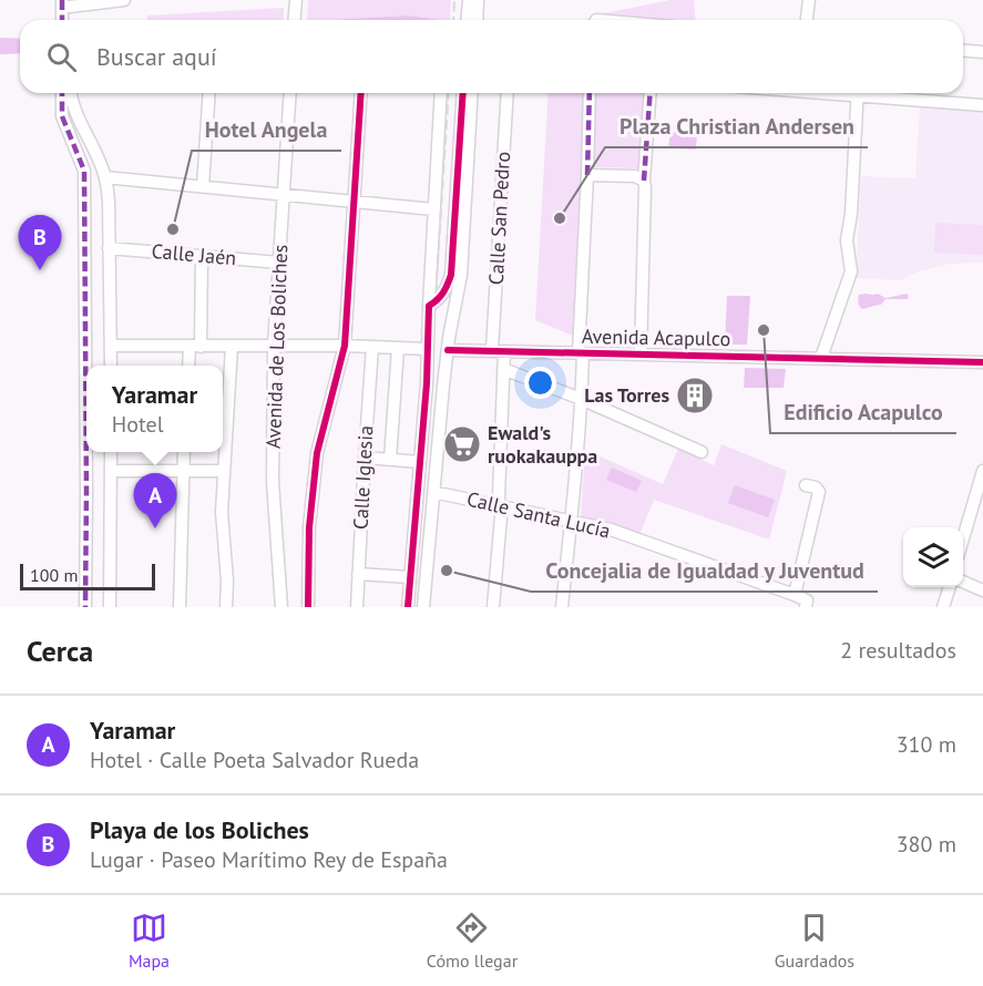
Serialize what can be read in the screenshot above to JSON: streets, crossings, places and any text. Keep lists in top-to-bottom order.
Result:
{
  "streets": {
    "street": [
      "Calle San Pedro",
      "Calle Jaén",
      "Avenida Acapulco",
      "Avenida de Los Boliches",
      "Calle Iglesia",
      "Calle Santa Lucía"
    ]
  },
  "crossings": [
    ["Calle San Pedro", "Avenida Acapulco"],
    ["Calle San Pedro", "Calle Santa Lucía"],
    ["Calle Jaén", "Avenida de Los Boliches"]
  ],
  "places": {
    "other": [
      "Plaza Christian Andersen",
      "Hotel Angela",
      "Edificio Acapulco",
      "Concejalia de Igualdad y Juventud"
    ],
    "building": ["Las Torres"],
    "supermarket": ["Ewald's ruokakauppa"]
  },
  "scale_bar": "100 m",
  "page": {
    "search": "Buscar aquí",
    "pins": ["B", "A"],
    "popup": ["Yaramar", "Hotel"],
    "scale": "100 m",
    "heading": ["Cerca", "2 resultados"],
    "list": [
      {
        "mark": "A",
        "name": "Yaramar",
        "note": "Hotel · Calle Poeta Salvador Rueda",
        "value": "310 m"
      },
      {
        "mark": "B",
        "name": "Playa de los Boliches",
        "note": "Lugar · Paseo Marítimo Rey de España",
        "value": "380 m"
      }
    ],
    "nav": ["Mapa", "Cómo llegar", "Guardados"]
  }
}
